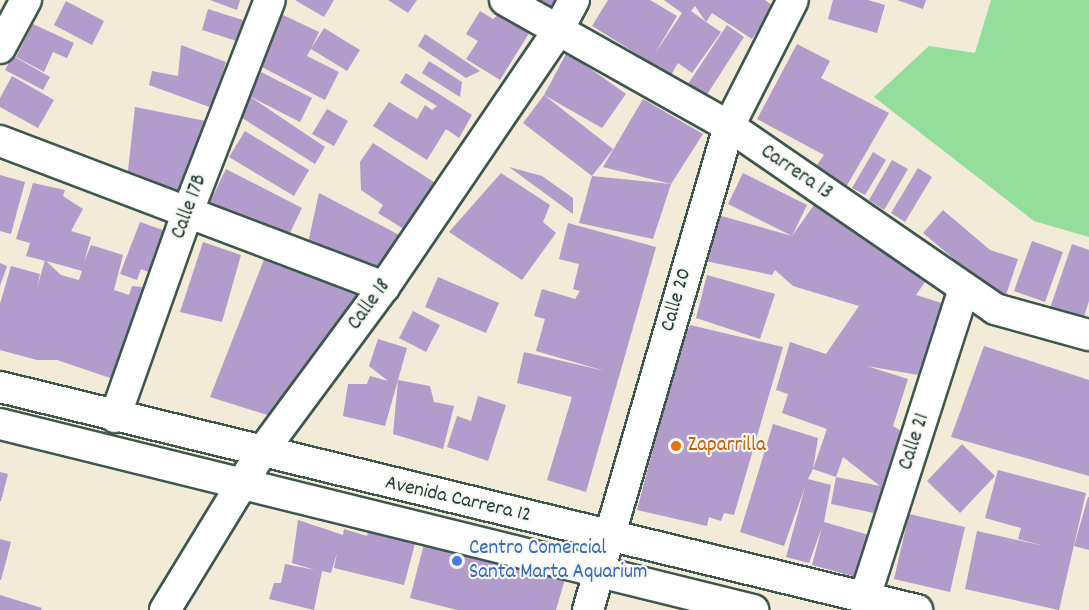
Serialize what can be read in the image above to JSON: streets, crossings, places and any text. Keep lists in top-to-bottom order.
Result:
{
  "streets": {
    "street": [
      "Carrera 13",
      "Calle 17B",
      "Calle 20",
      "Calle 18",
      "Calle 21",
      "Avenida Carrera 12"
    ]
  },
  "crossings": [
    ["Carrera 13", "Calle 20"],
    ["Carrera 13", "Calle 18"],
    ["Carrera 13", "Calle 21"],
    ["Calle 17B", "Avenida Carrera 12"],
    ["Calle 20", "Avenida Carrera 12"],
    ["Calle 18", "Avenida Carrera 12"],
    ["Calle 21", "Avenida Carrera 12"]
  ],
  "places": ["Zaparrilla", "Centro Comercial Santa Marta Aquarium"]
}
